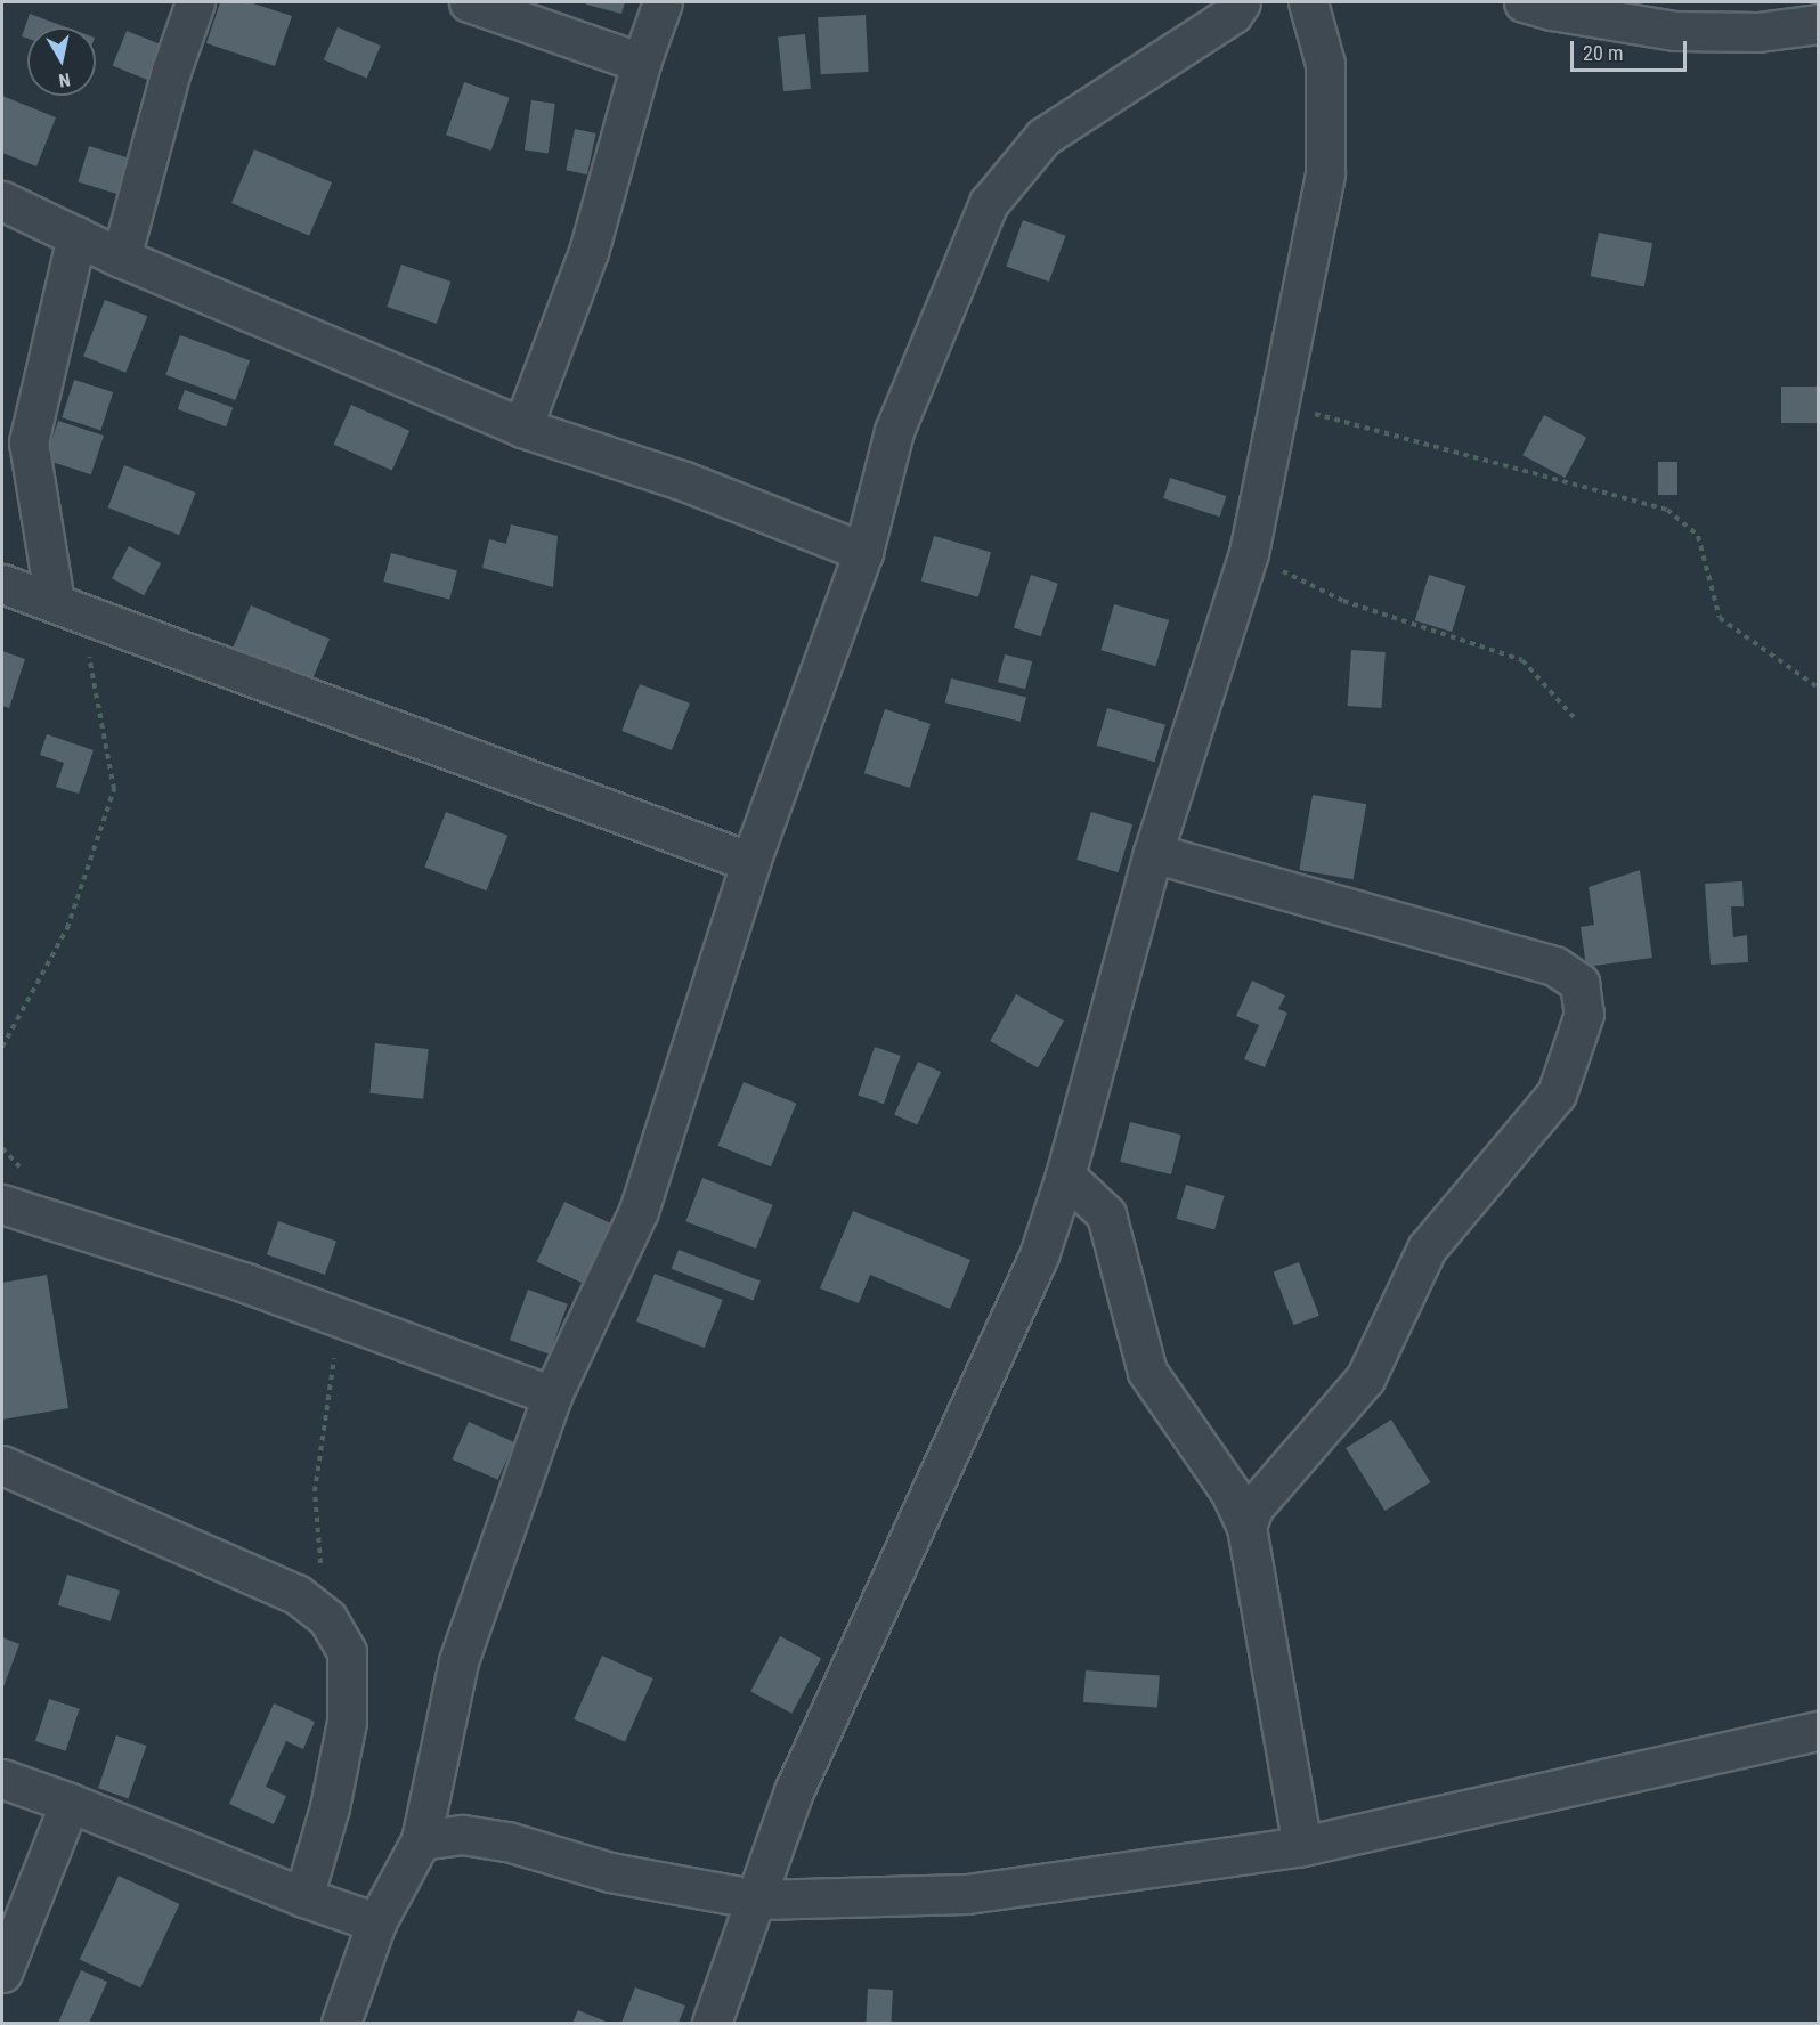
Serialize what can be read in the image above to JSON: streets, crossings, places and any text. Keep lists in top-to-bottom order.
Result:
{
  "scale_bar": "20 m",
  "north": "bottom"
}
